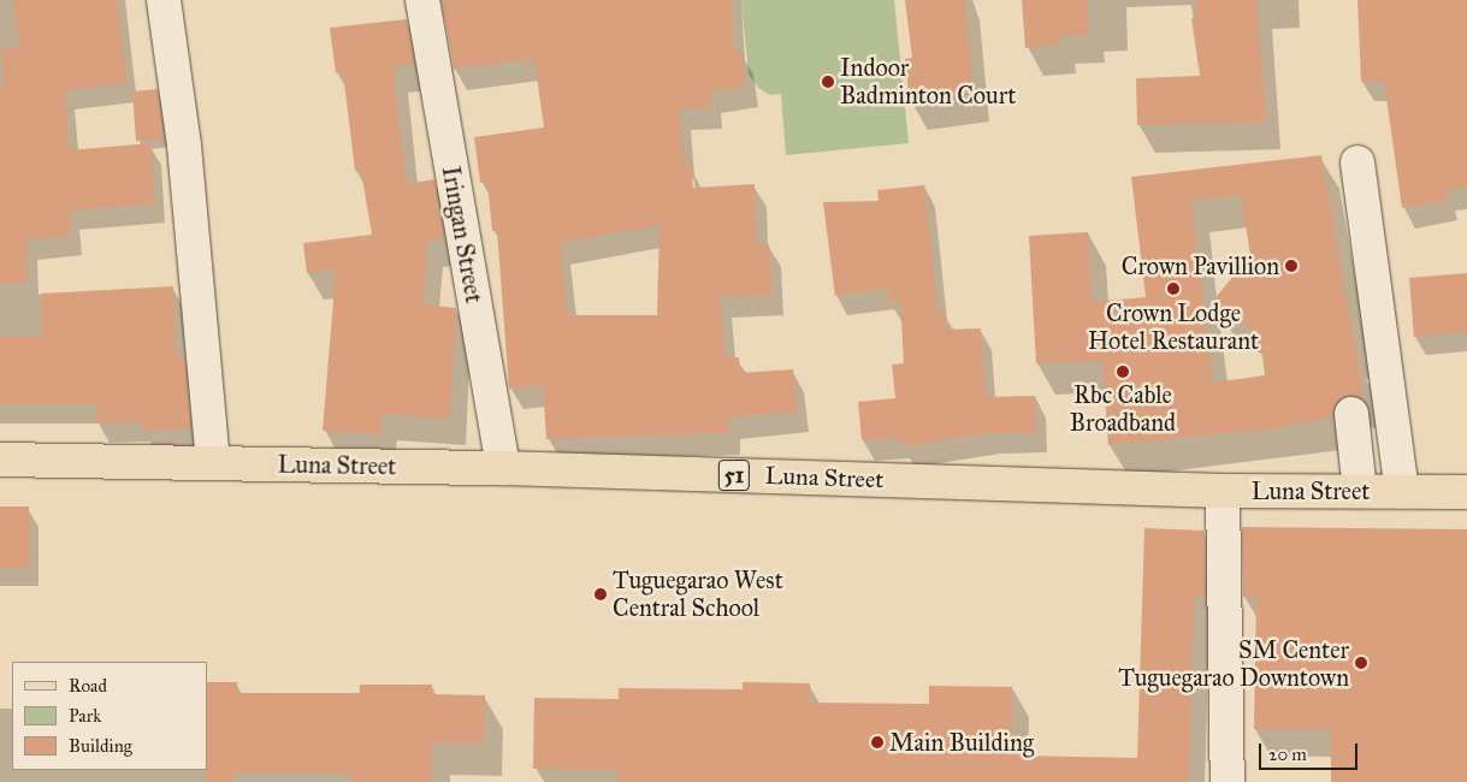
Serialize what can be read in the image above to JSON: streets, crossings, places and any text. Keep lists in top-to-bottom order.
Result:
{
  "streets": {
    "main road": ["Luna Street", "51"],
    "street": ["Iringan Street"]
  },
  "crossings": [
    ["Iringan Street", "Luna Street"]
  ],
  "places": [
    "Indoor Badminton Court",
    "Crown Pavillion",
    "Crown Lodge Hotel Restaurant",
    "Rbc Cable Broadband",
    "Tuguegarao West Central School",
    "SM Center Tuguegarao Downtown",
    "Main Building"
  ],
  "legend": ["Road", "Park", "Building"],
  "scale_bar": "20 m"
}
